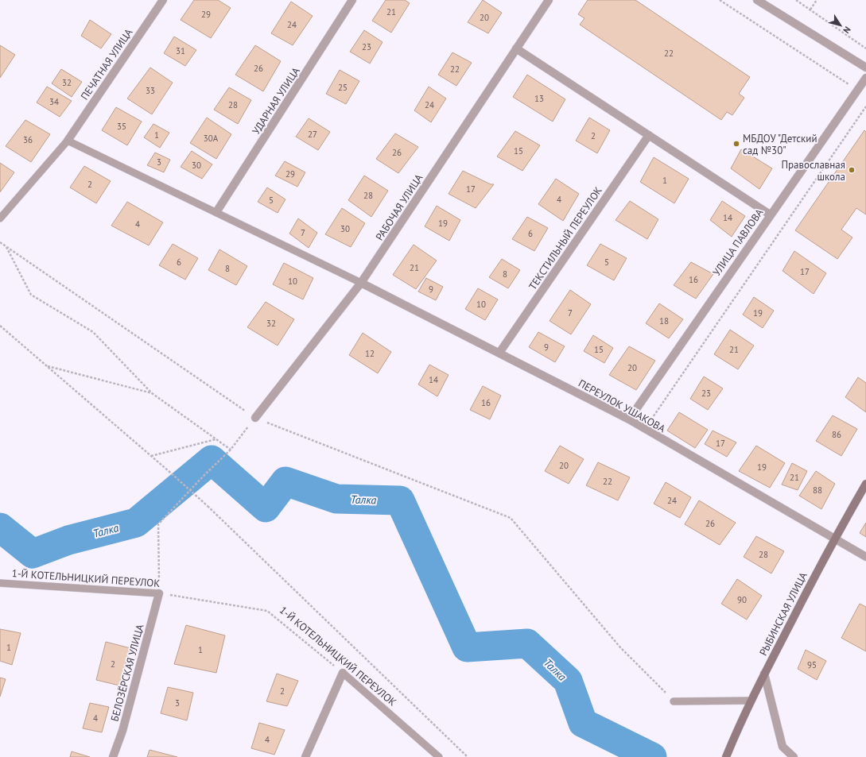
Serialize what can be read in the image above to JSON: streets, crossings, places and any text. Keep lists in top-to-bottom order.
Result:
{
  "streets": {
    "main road": ["РЫБИНСКАЯ УЛИЦА"],
    "street": [
      "ПЕЧАТНАЯ УЛИЦА",
      "УДАРНАЯ УЛИЦА",
      "РАБОЧАЯ УЛИЦА",
      "ТЕКСТИЛЬНЫЙ ПЕРЕУЛОК",
      "УЛИЦА ПАВЛОВА",
      "ПЕРЕУЛОК УШАКОВА",
      "БЕЛОЗЁРСКАЯ УЛИЦА"
    ],
    "lane": ["1-Й КОТЕЛЬНИЦКИЙ ПЕРЕУЛОК"]
  },
  "crossings": [
    ["РАБОЧАЯ УЛИЦА", "ПЕРЕУЛОК УШАКОВА"],
    ["ТЕКСТИЛЬНЫЙ ПЕРЕУЛОК", "ПЕРЕУЛОК УШАКОВА"],
    ["УЛИЦА ПАВЛОВА", "ПЕРЕУЛОК УШАКОВА"],
    ["ПЕРЕУЛОК УШАКОВА", "РЫБИНСКАЯ УЛИЦА"],
    ["1-Й КОТЕЛЬНИЦКИЙ ПЕРЕУЛОК", "БЕЛОЗЁРСКАЯ УЛИЦА"]
  ],
  "water": ["Талка"],
  "places": ["МБДОУ \"Детский сад №30\"", "Православная школа"],
  "house_numbers": [
    "21",
    "29",
    "20",
    "24",
    "23",
    "31",
    "22",
    "26",
    "22",
    "32",
    "25",
    "33",
    "13",
    "34",
    "28",
    "24",
    "35",
    "27",
    "1",
    "2",
    "30А",
    "36",
    "15",
    "26",
    "3",
    "30",
    "29",
    "1",
    "2",
    "17",
    "28",
    "4",
    "5",
    "14",
    "19",
    "4",
    "30",
    "7",
    "6",
    "6",
    "5",
    "21",
    "8",
    "17",
    "8",
    "16",
    "10",
    "9",
    "10",
    "7",
    "19",
    "18",
    "32",
    "9",
    "15",
    "21",
    "12",
    "20",
    "14",
    "23",
    "16",
    "86",
    "17",
    "20",
    "19",
    "21",
    "22",
    "88",
    "24",
    "26",
    "28",
    "90",
    "1",
    "1",
    "2",
    "95",
    "2",
    "3",
    "4",
    "4"
  ],
  "north": "bottom right"
}
